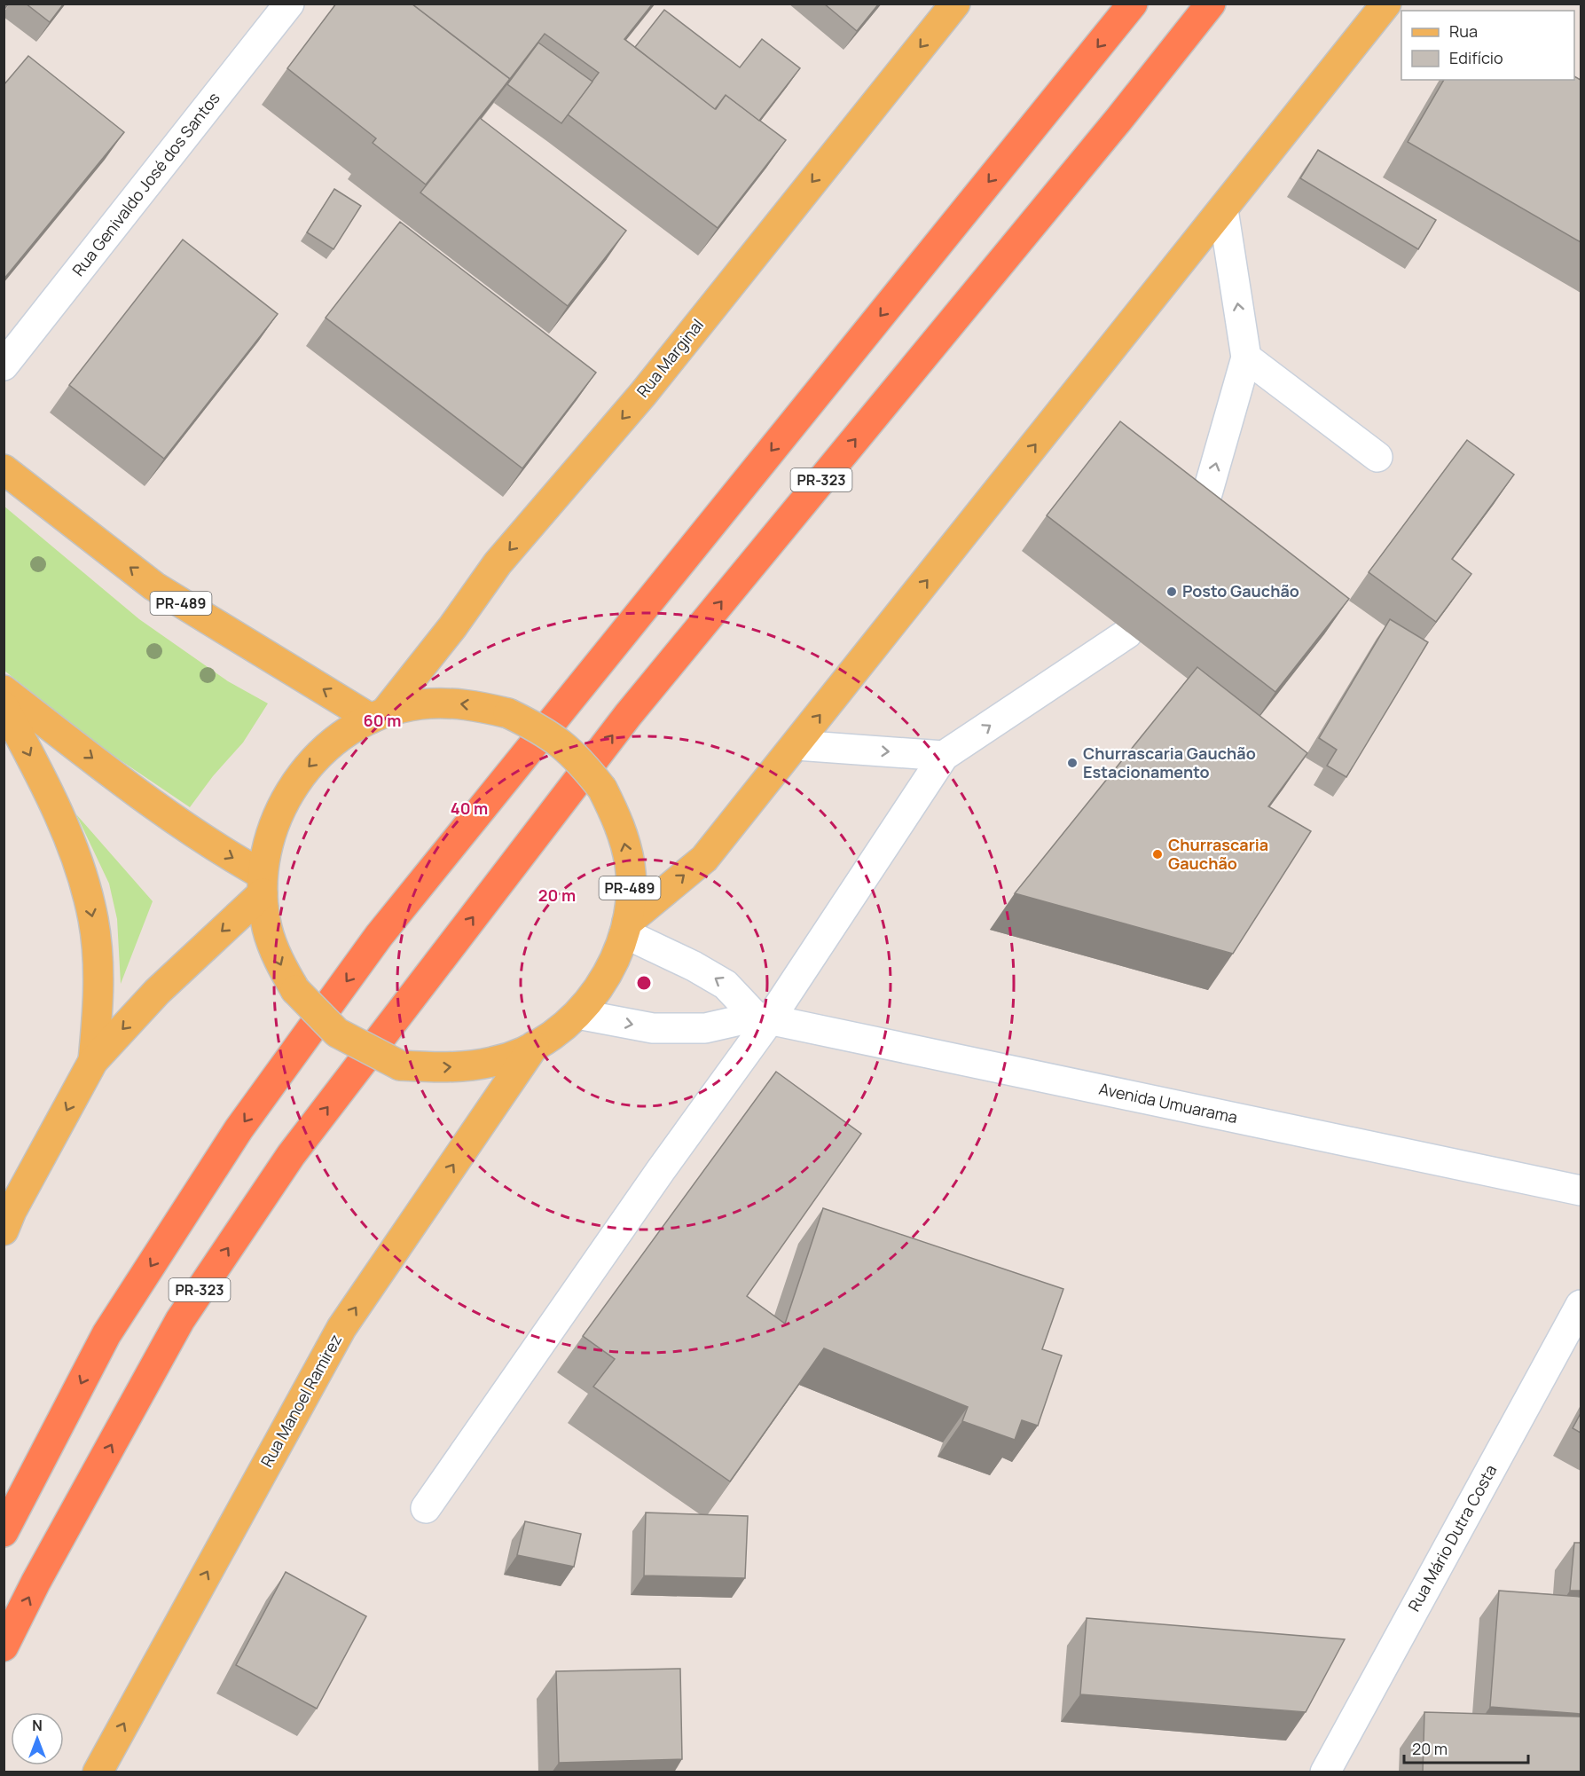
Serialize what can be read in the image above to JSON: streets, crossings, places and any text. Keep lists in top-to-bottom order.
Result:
{
  "streets": {
    "highway": ["PR-323"],
    "main road": ["Rua Marginal", "PR-489", "Rua Manoel Ramirez"],
    "street": ["Rua Genivaldo José dos Santos", "Avenida Umuarama", "Rua Mário Dutra Costa"]
  },
  "crossings": [
    ["Rua Marginal", "PR-489"],
    ["PR-489", "Avenida Umuarama"],
    ["PR-489", "Rua Manoel Ramirez"]
  ],
  "one_way": ["Rua Marginal", "Rua Manoel Ramirez"],
  "places": ["Posto Gauchão", "Churrascaria Gauchão Estacionamento", "Churrascaria Gauchão"],
  "legend": ["Rua", "Edifício"],
  "scale_bar": "20 m",
  "north": "top",
  "rings": ["60 m", "40 m", "20 m"]
}
